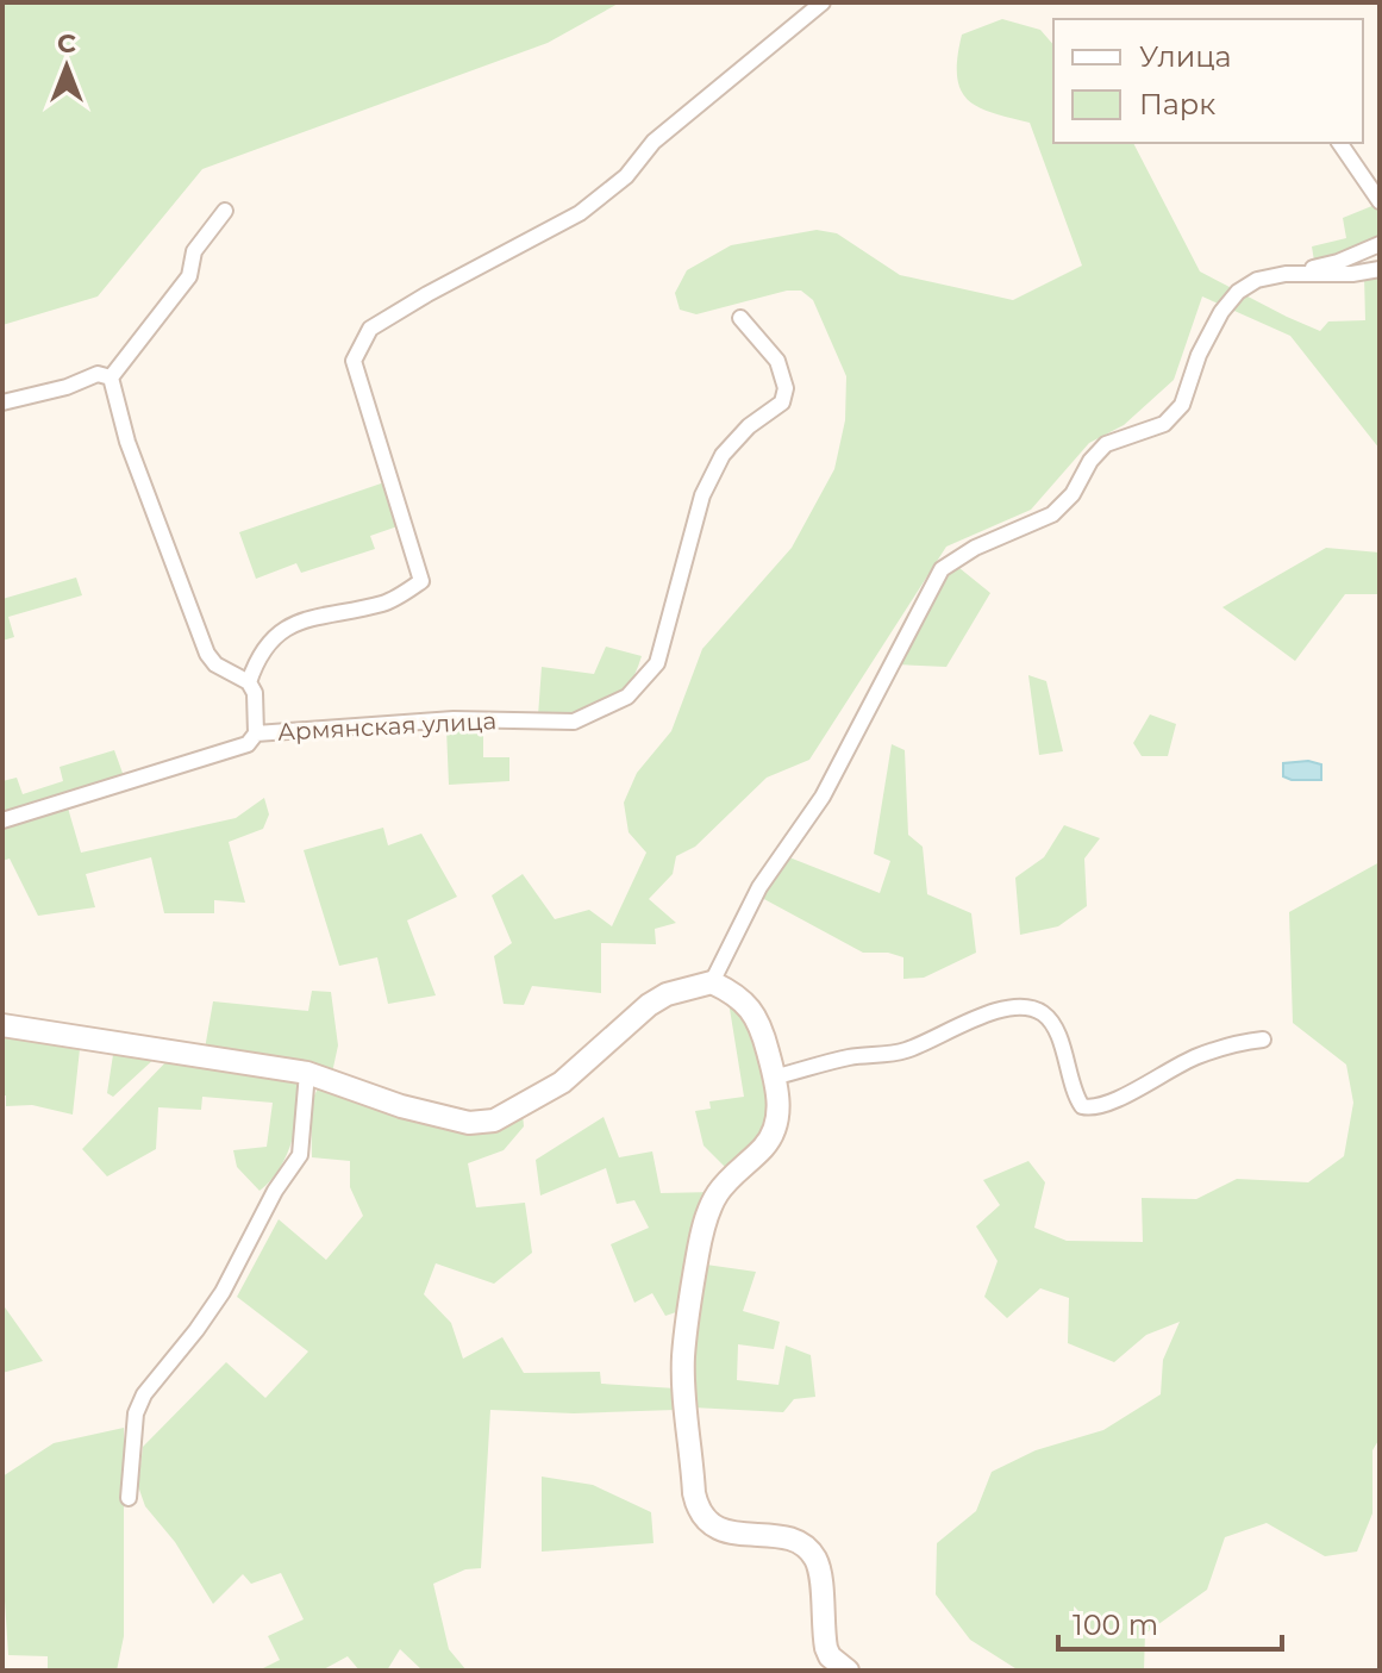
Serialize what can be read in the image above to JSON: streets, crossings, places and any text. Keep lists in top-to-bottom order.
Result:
{
  "streets": {
    "street": ["Армянская улица"]
  },
  "legend": ["Улица", "Парк"],
  "scale_bar": "100 m",
  "north": "top"
}
